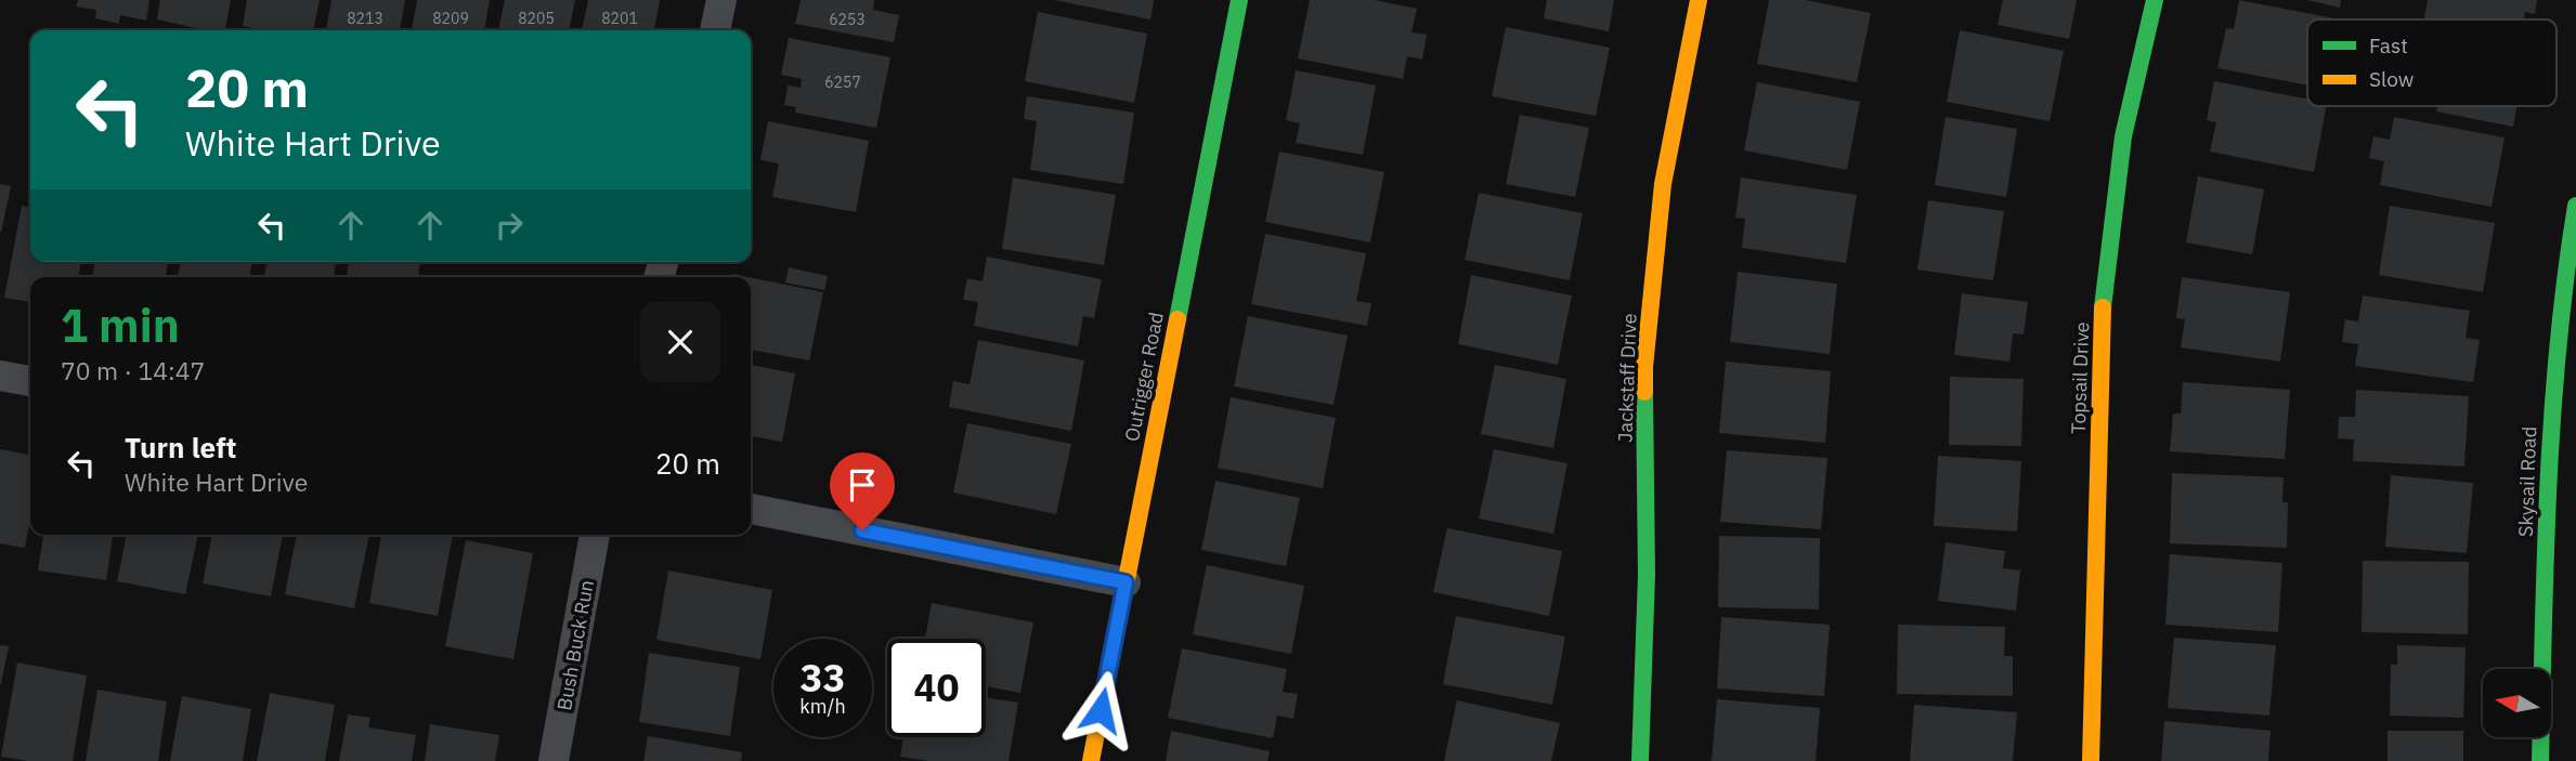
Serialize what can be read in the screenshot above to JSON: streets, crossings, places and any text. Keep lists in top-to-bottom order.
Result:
{
  "streets": {
    "street": [
      "Outrigger Road",
      "Jackstaff Drive",
      "Topsail Drive",
      "Skysail Road",
      "Bush Buck Run"
    ]
  },
  "house_numbers": [
    "8213",
    "8209",
    "8205",
    "8201",
    "6253",
    "6257"
  ],
  "legend": ["Fast", "Slow"],
  "north": "left",
  "page": {
    "turn": ["20 m", "White Hart Drive"],
    "heading": ["1 min", "70 m · 14:47"],
    "list": [
      {
        "name": "Turn left",
        "note": "White Hart Drive",
        "value": "20 m"
      }
    ],
    "speed": "33 km/h",
    "limit": "40"
  }
}
